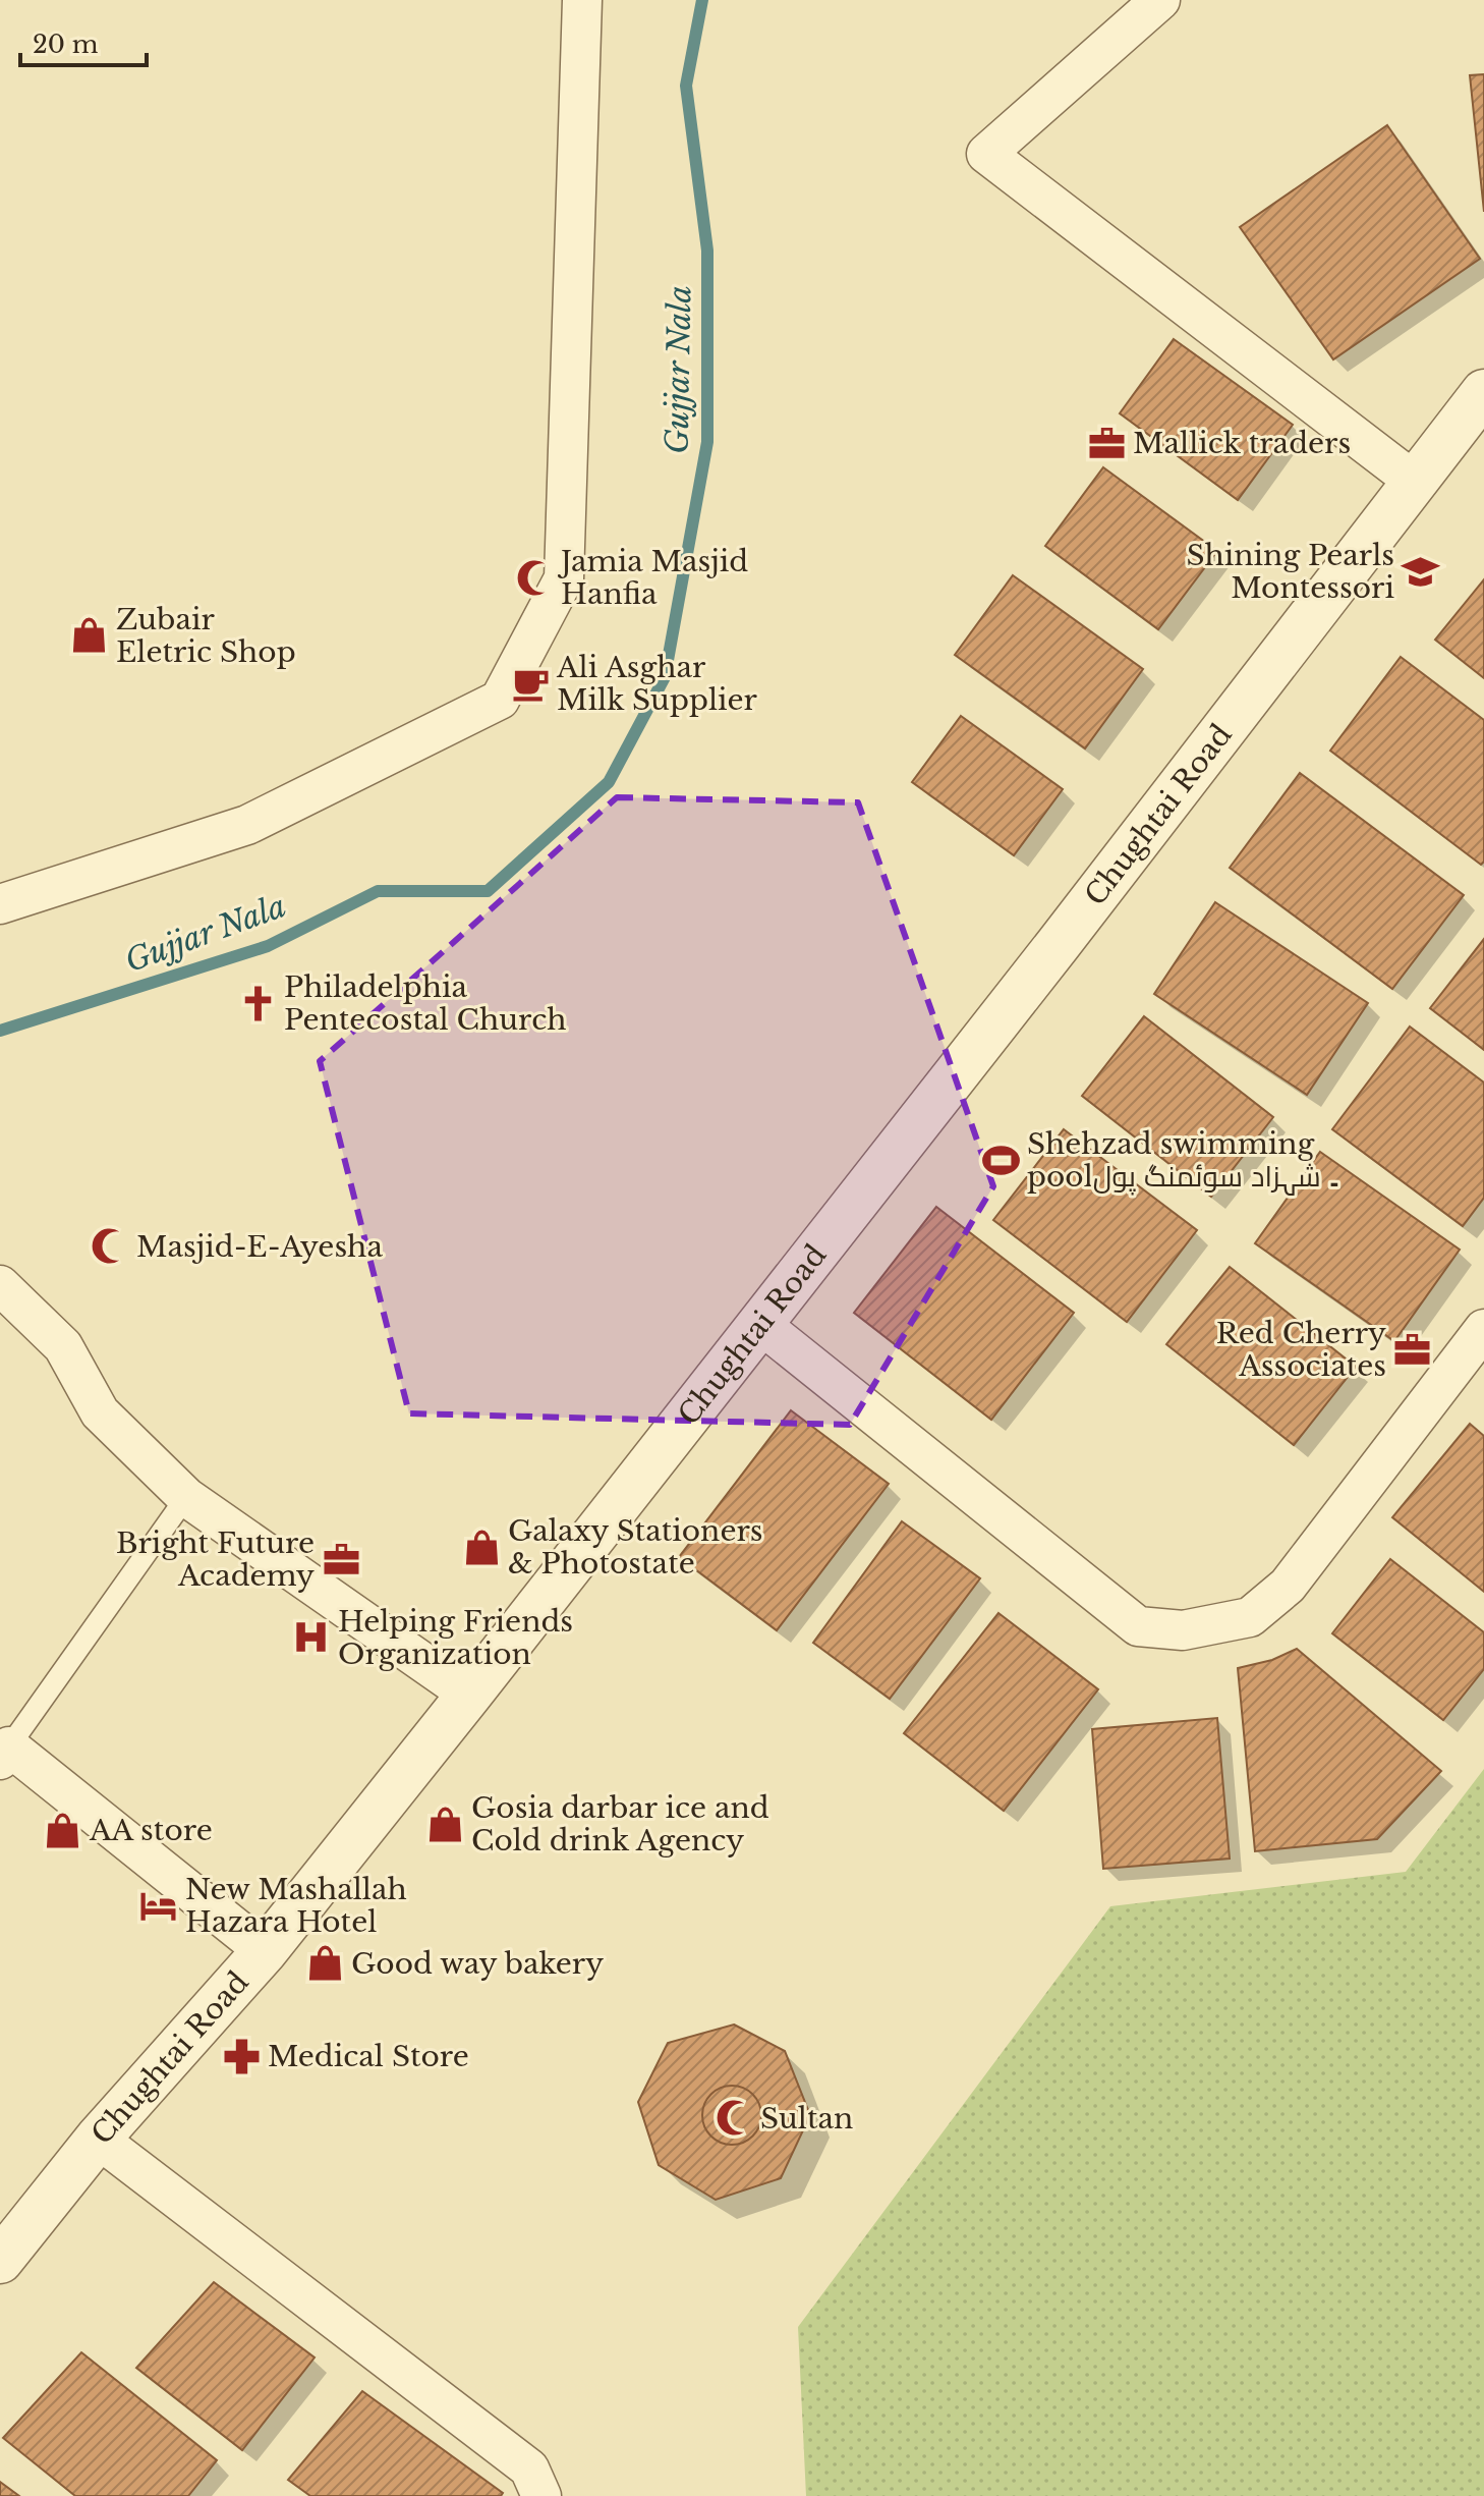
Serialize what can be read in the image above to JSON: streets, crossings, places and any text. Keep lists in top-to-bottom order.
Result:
{
  "streets": {
    "street": ["Chughtai Road"]
  },
  "water": ["Gujjar Nala"],
  "places": {
    "office": ["Mallick traders", "Red Cherry Associates", "Bright Future Academy"],
    "school or university": ["Shining Pearls Montessori"],
    "mosque": ["Jamia Masjid Hanfia", "Masjid-E-Ayesha", "Sultan"],
    "shop": [
      "Zubair Eletric Shop",
      "Galaxy Stationers & Photostate",
      "Gosia darbar ice and Cold drink Agency",
      "AA store",
      "Good way bakery"
    ],
    "cafe": ["Ali Asghar Milk Supplier"],
    "church": ["Philadelphia Pentecostal Church"],
    "sports": ["Shehzad swimming pool۔ شہزاد سوئمنگ پول"],
    "hospital": ["Helping Friends Organization"],
    "hotel": ["New Mashallah Hazara Hotel"],
    "pharmacy": ["Medical Store"]
  },
  "scale_bar": "20 m"
}
